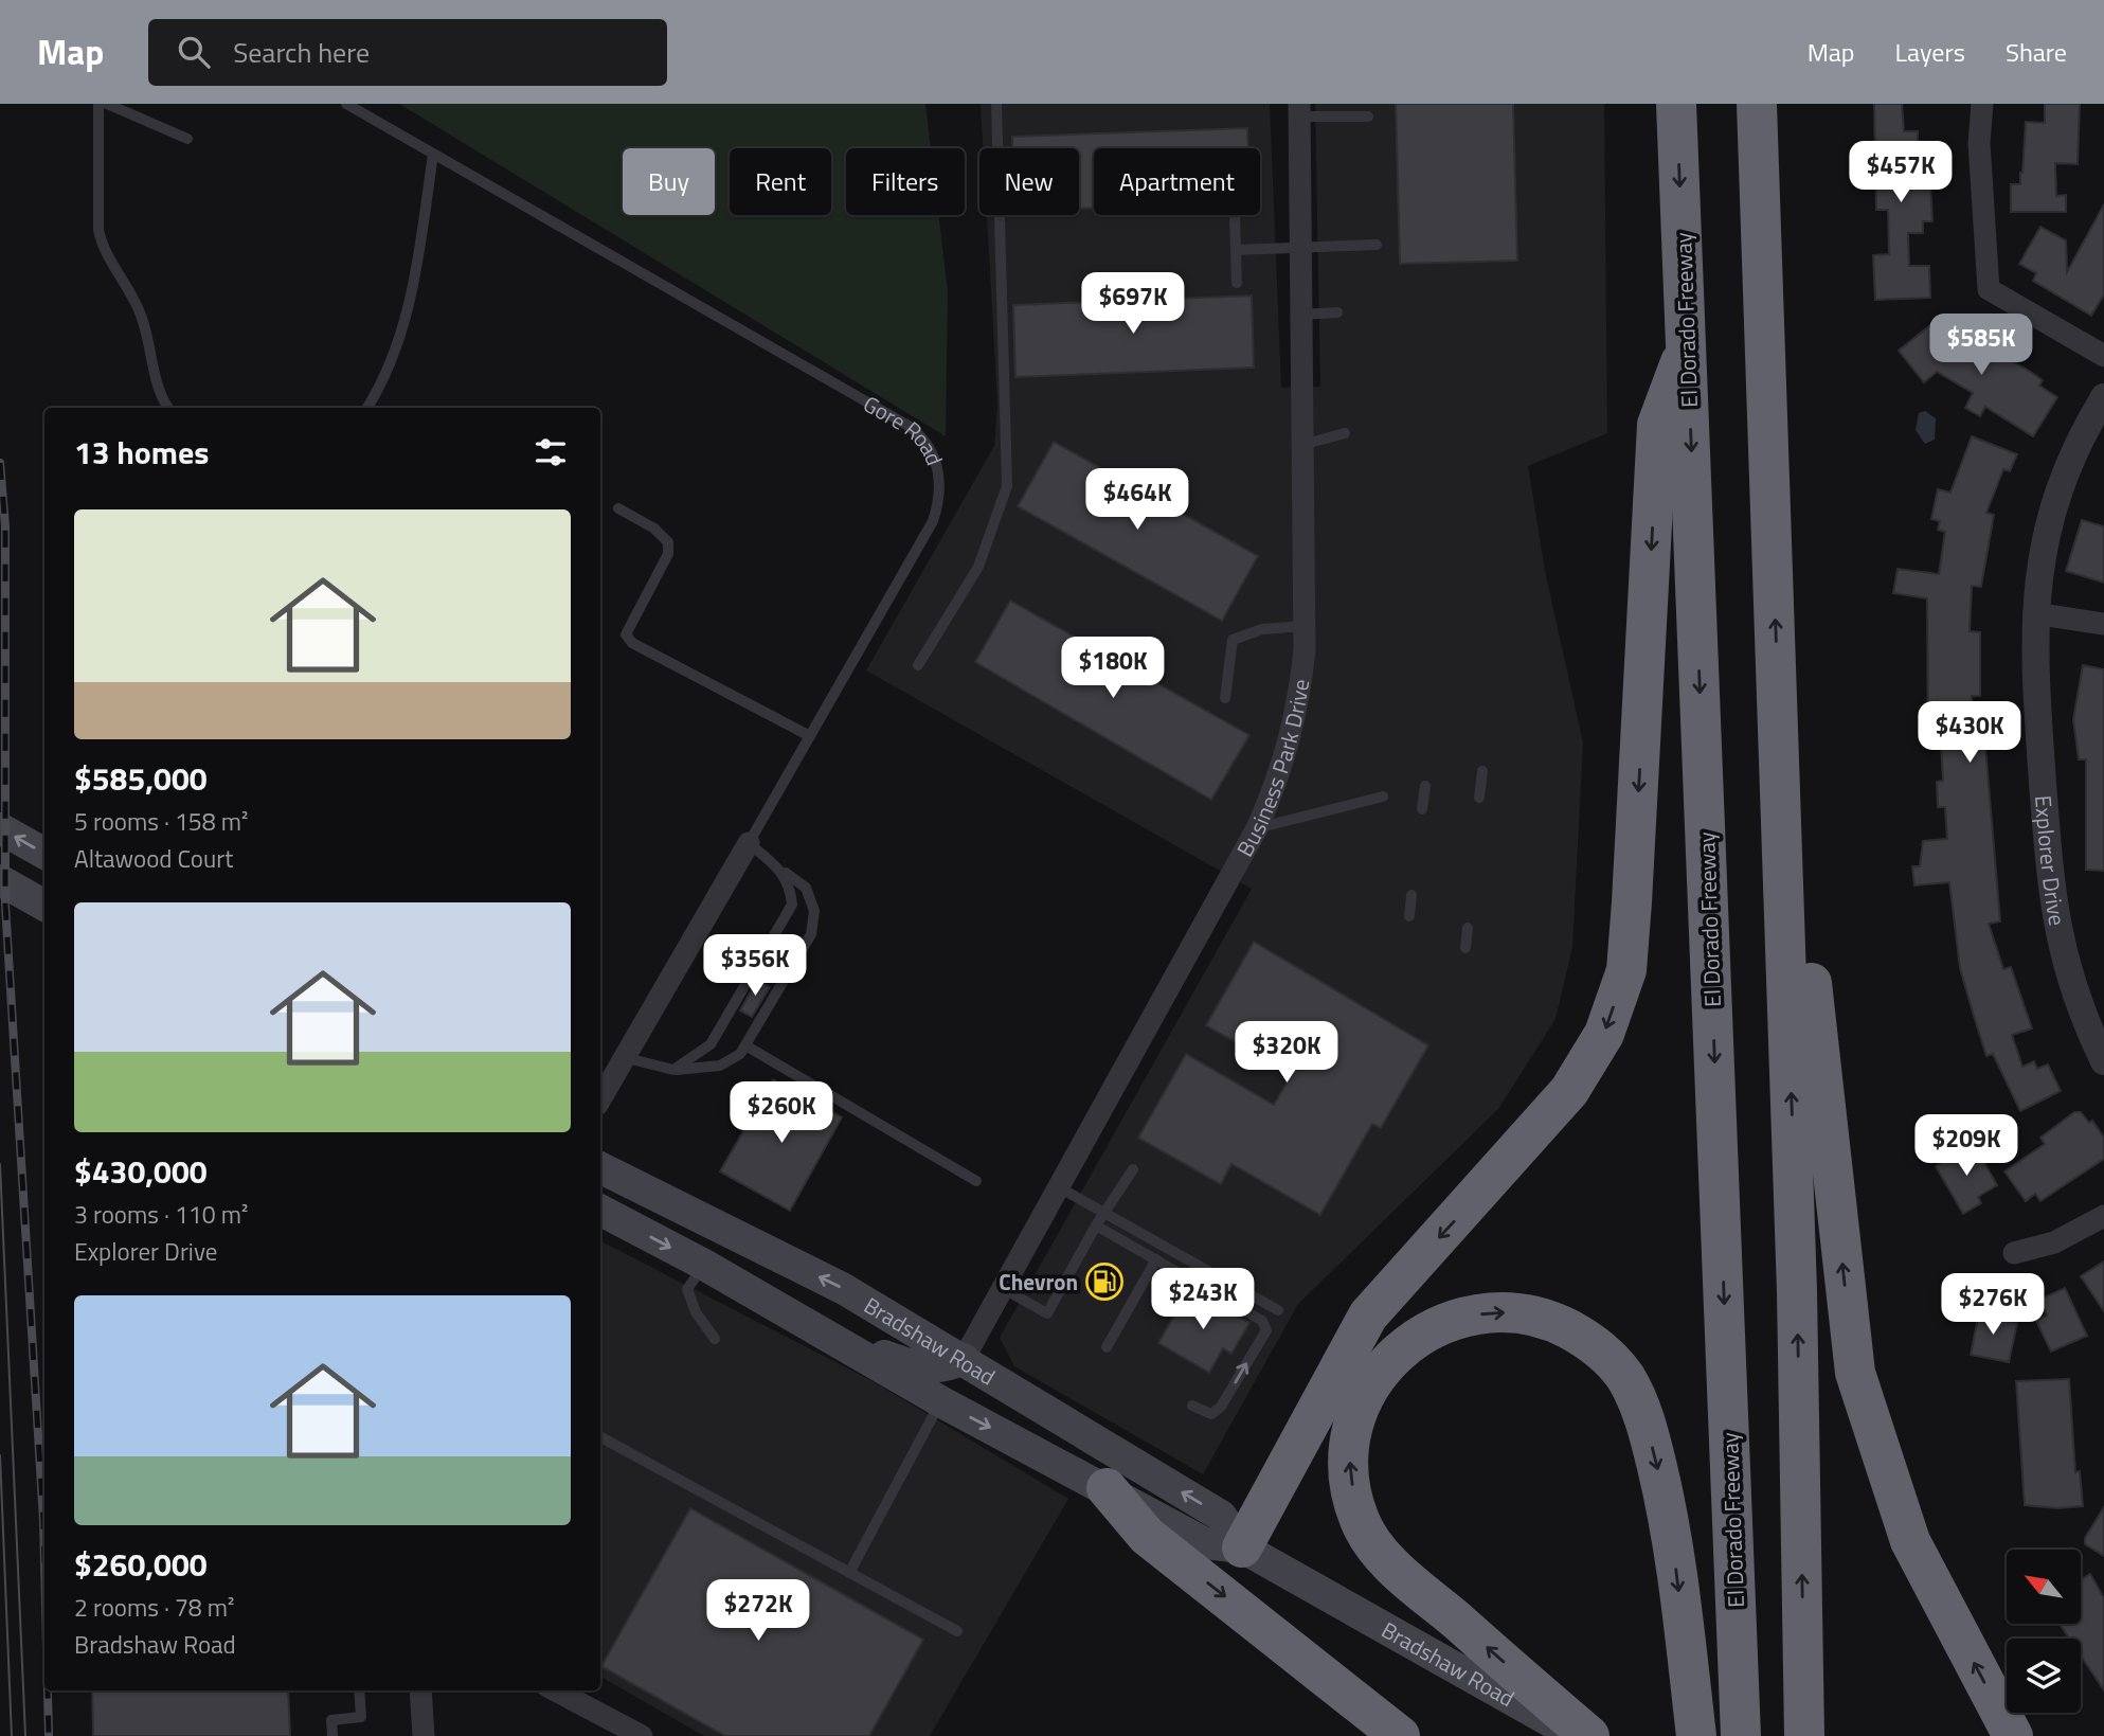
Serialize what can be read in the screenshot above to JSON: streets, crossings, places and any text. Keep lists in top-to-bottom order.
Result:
{
  "streets": {
    "highway": ["El Dorado Freeway"],
    "main road": ["Bradshaw Road"],
    "street": ["Gore Road", "Business Park Drive", "Explorer Drive"]
  },
  "crossings": [
    ["Business Park Drive", "Bradshaw Road"]
  ],
  "places": {
    "fuel station": ["Chevron"]
  },
  "north": "top left",
  "page": {
    "header": "Map",
    "search": "Search here",
    "nav": ["Map", "Layers", "Share"],
    "price": [
      "$457K",
      "$697K",
      "$585K",
      "$464K",
      "$180K",
      "$430K",
      "$356K",
      "$320K",
      "$260K",
      "$209K",
      "$243K",
      "$276K",
      "$272K"
    ],
    "chip": [
      "Buy",
      "Rent",
      "Filters",
      "New",
      "Apartment"
    ],
    "heading": "13 homes",
    "list": [
      {
        "name": "$585,000",
        "note": "5 rooms · 158 m² · Altawood Court"
      },
      {
        "name": "$430,000",
        "note": "3 rooms · 110 m² · Explorer Drive"
      },
      {
        "name": "$260,000",
        "note": "2 rooms · 78 m² · Bradshaw Road"
      }
    ]
  }
}
